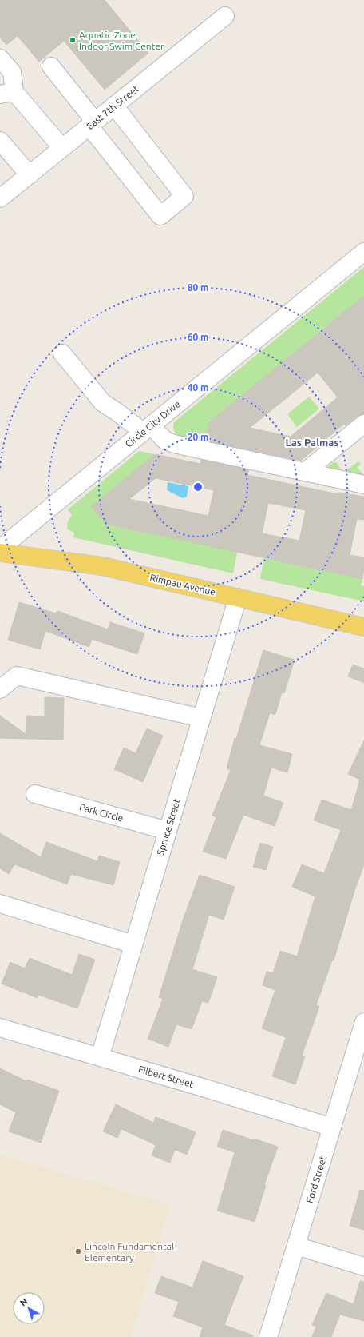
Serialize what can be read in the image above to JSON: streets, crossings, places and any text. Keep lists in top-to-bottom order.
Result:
{
  "streets": {
    "main road": ["Rimpau Avenue"],
    "street": [
      "East 7th Street",
      "Circle City Drive",
      "Park Circle",
      "Spruce Street",
      "Filbert Street",
      "Ford Street"
    ]
  },
  "crossings": [
    ["Rimpau Avenue", "Spruce Street"],
    ["Park Circle", "Spruce Street"],
    ["Spruce Street", "Filbert Street"],
    ["Filbert Street", "Ford Street"]
  ],
  "districts": ["Las Palmas"],
  "places": ["Aquatic Zone Indoor Swim Center", "Lincoln Fundamental Elementary"],
  "north": "top left",
  "rings": [
    "80 m",
    "60 m",
    "40 m",
    "20 m"
  ]
}
